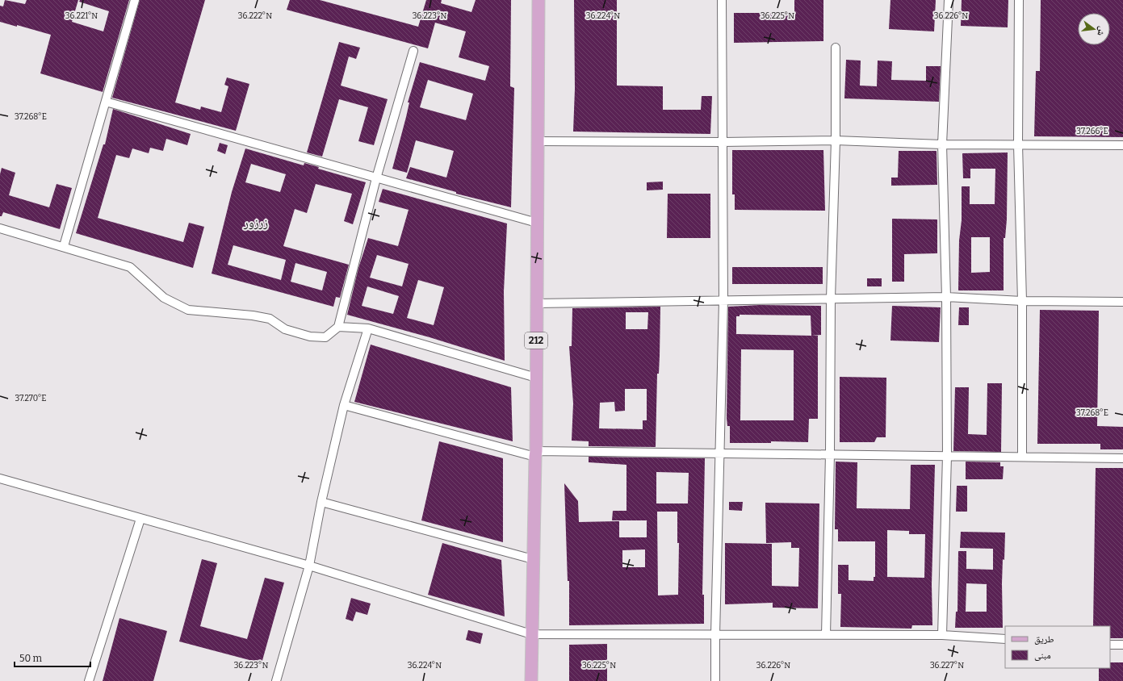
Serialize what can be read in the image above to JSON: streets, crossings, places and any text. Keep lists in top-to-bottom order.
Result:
{
  "streets": {
    "main road": ["212"]
  },
  "districts": ["زرزور"],
  "legend": ["طريق", "مبنى"],
  "scale_bar": "50 m",
  "north": "right",
  "coordinates": [
    "36.221°N",
    "36.222°N",
    "36.223°N",
    "36.224°N",
    "36.225°N",
    "36.226°N",
    "37.268°E",
    "37.266°E",
    "37.270°E",
    "36.227°N"
  ]
}
